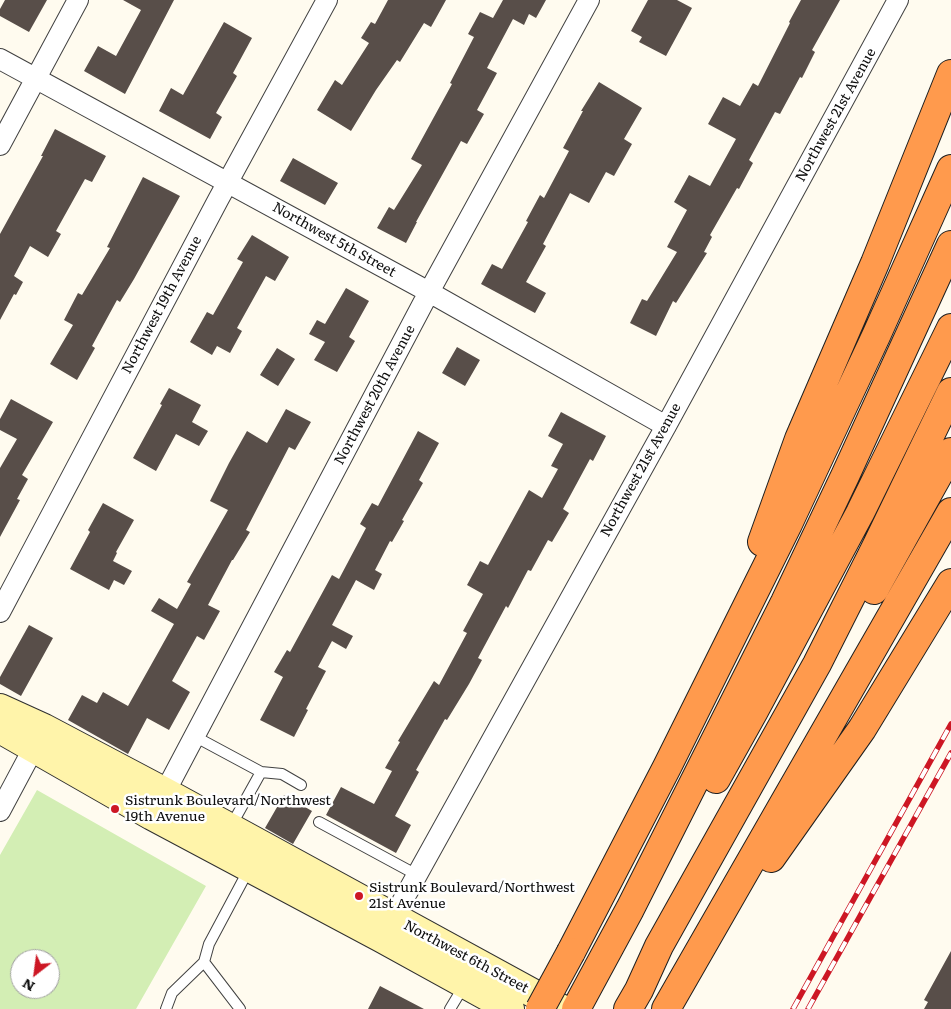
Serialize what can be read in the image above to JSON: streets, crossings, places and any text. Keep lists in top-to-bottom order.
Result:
{
  "streets": {
    "street": [
      "Northwest 21st Avenue",
      "Northwest 5th Street",
      "Northwest 19th Avenue",
      "Northwest 20th Avenue",
      "Northwest 6th Street"
    ]
  },
  "crossings": [
    ["Northwest 21st Avenue", "Northwest 5th Street"],
    ["Northwest 21st Avenue", "Northwest 6th Street"],
    ["Northwest 5th Street", "Northwest 19th Avenue"],
    ["Northwest 5th Street", "Northwest 20th Avenue"],
    ["Northwest 20th Avenue", "Northwest 6th Street"]
  ],
  "places": ["Sistrunk Boulevard/Northwest 19th Avenue", "Sistrunk Boulevard/Northwest 21st Avenue"],
  "north": "bottom left"
}
